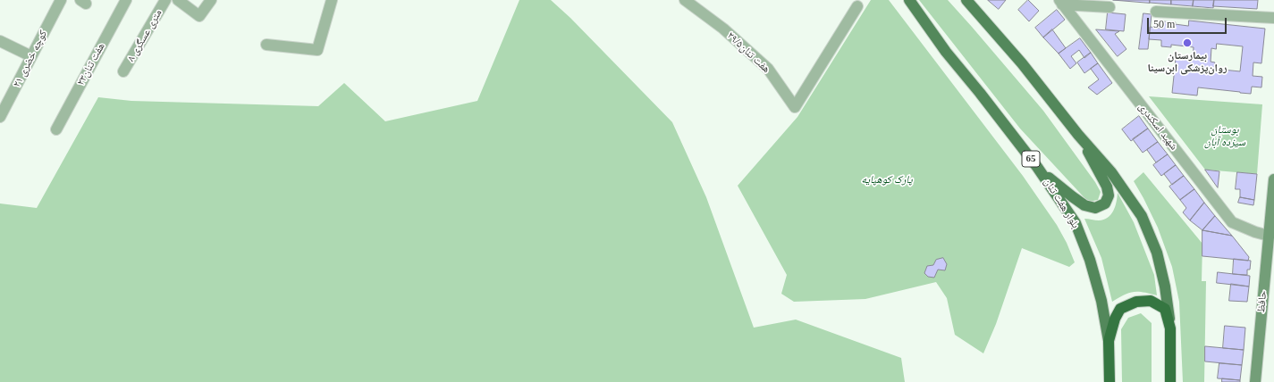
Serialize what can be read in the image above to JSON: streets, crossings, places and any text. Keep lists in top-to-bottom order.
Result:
{
  "streets": {
    "highway": ["65"],
    "main road": ["بلوار هفت تنان", "حافظ"],
    "street": [
      "۸ متری عسگری",
      "۲۹/۵هفت تنان",
      "کوچه خضری ۲۱",
      "هفت تنان۲۳",
      "شهید اسکندری"
    ]
  },
  "crossings": [
    ["شهید اسکندری", "حافظ"],
    ["65", "بلوار هفت تنان"]
  ],
  "parks": ["بوستان سیزده آبان", "پارک کوهپایه"],
  "places": ["بیمارستان روان‌پزشکی ابن‌سینا"],
  "scale_bar": "50 m"
}
